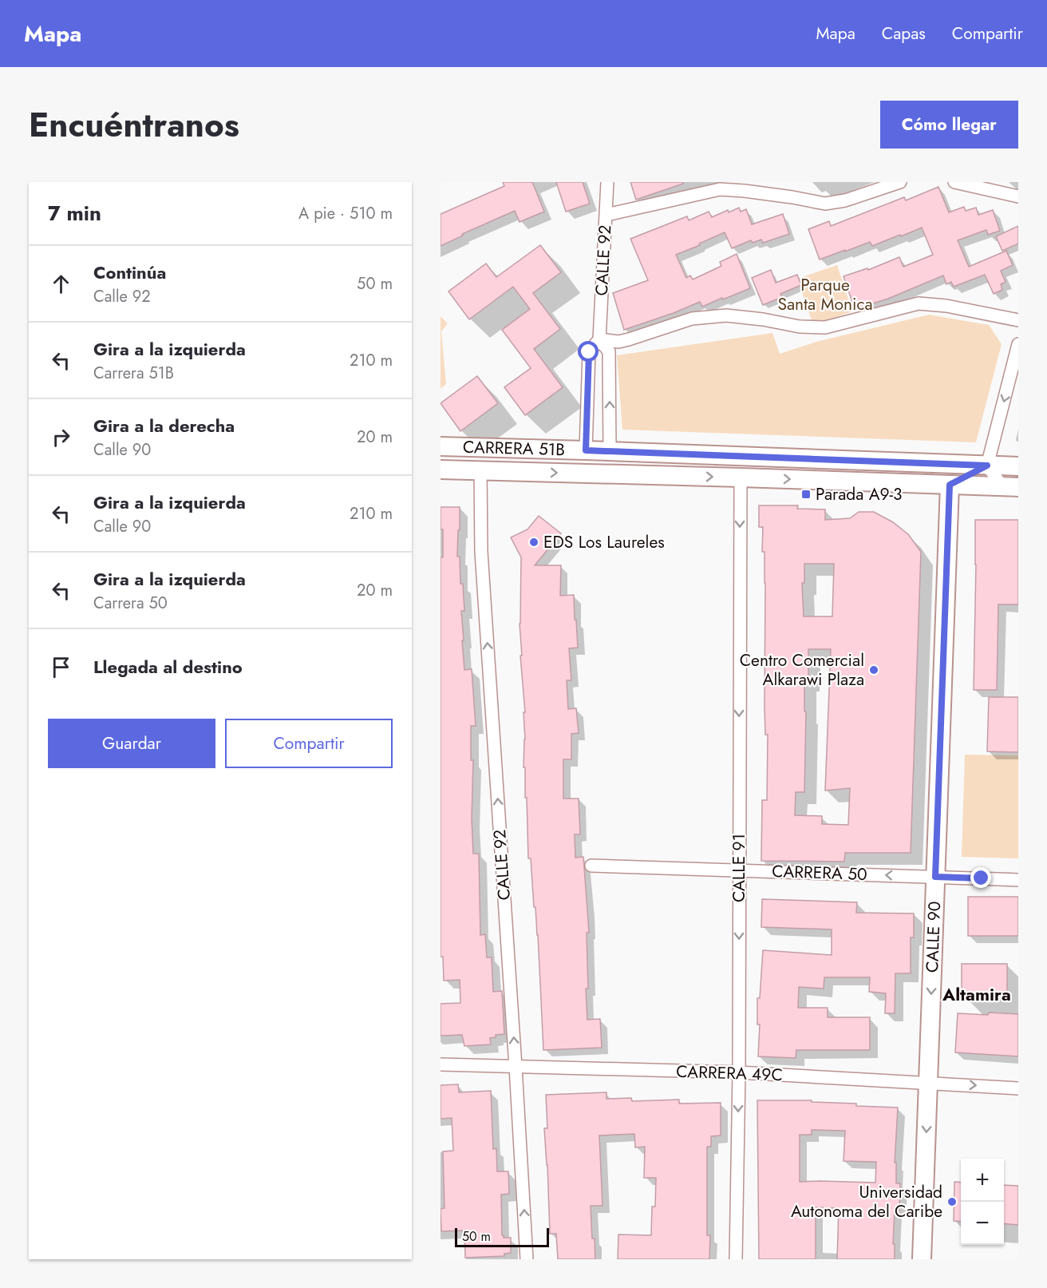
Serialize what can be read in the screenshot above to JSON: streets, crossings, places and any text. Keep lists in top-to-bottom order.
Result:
{
  "streets": {
    "main road": ["CARRERA 51B", "CALLE 90"],
    "street": [
      "CALLE 92",
      "CALLE 91",
      "CARRERA 50",
      "CARRERA 49C"
    ]
  },
  "crossings": [
    ["CALLE 92", "CARRERA 51B"],
    ["CALLE 92", "CARRERA 49C"],
    ["CARRERA 51B", "CALLE 91"],
    ["CARRERA 51B", "CALLE 90"],
    ["CALLE 91", "CARRERA 50"],
    ["CALLE 91", "CARRERA 49C"],
    ["CARRERA 50", "CALLE 90"],
    ["CALLE 90", "CARRERA 49C"]
  ],
  "one_way": [
    "CALLE 92",
    "CALLE 91",
    "CARRERA 50",
    "CALLE 90"
  ],
  "districts": ["Altamira"],
  "parks": ["Parque Santa Monica"],
  "places": {
    "transit": ["Parada A9-3"],
    "other": ["EDS Los Laureles", "Centro Comercial Alkarawi Plaza", "Universidad Autonoma del Caribe"]
  },
  "scale_bar": "50 m",
  "page": {
    "header": "Mapa",
    "nav": ["Mapa", "Capas", "Compartir"],
    "title": "Encuéntranos",
    "buttons": [
      "Cómo llegar",
      ["Guardar", "Compartir"]
    ],
    "heading": ["7 min", "A pie · 510 m"],
    "list": [
      ["Continúa", "Calle 92", "50 m"],
      ["Gira a la izquierda", "Carrera 51B", "210 m"],
      ["Gira a la derecha", "Calle 90", "20 m"],
      ["Gira a la izquierda", "Calle 90", "210 m"],
      ["Gira a la izquierda", "Carrera 50", "20 m"],
      "Llegada al destino"
    ],
    "map_buttons": ["+", "−"],
    "scale": "50 m"
  }
}
